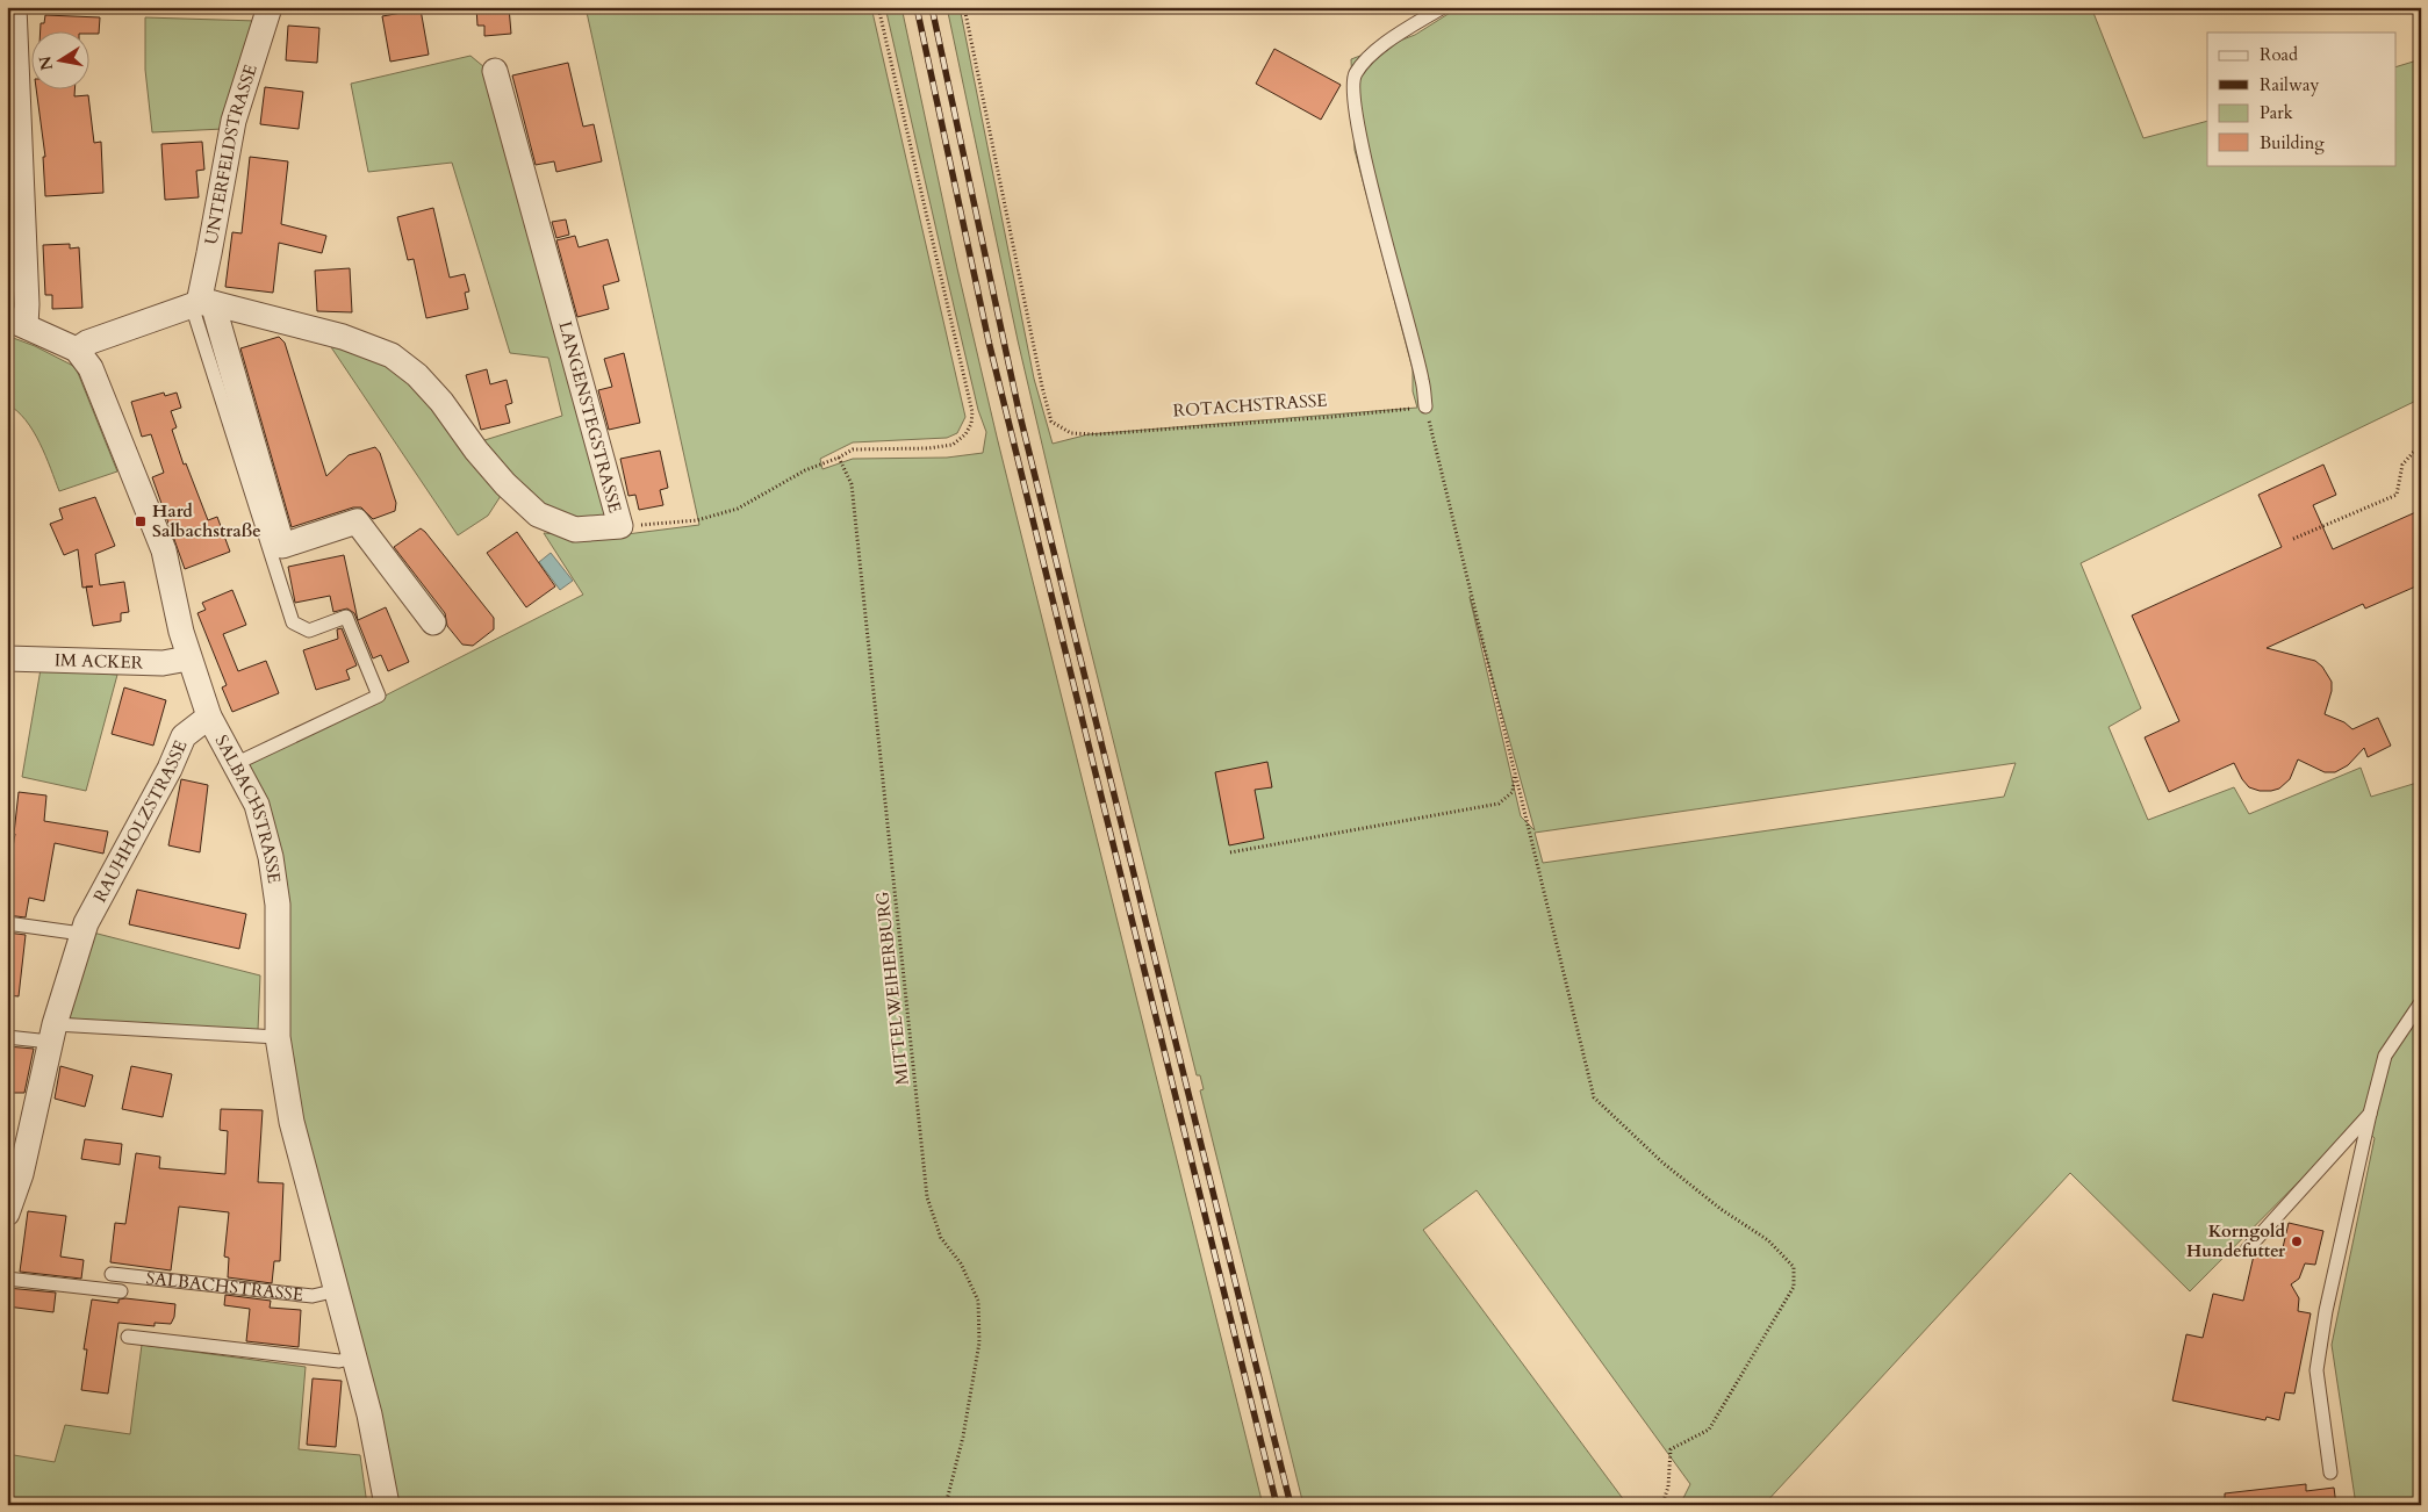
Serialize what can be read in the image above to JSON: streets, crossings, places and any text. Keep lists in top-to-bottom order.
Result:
{
  "streets": {
    "street": [
      "UNTERFELDSTRASSE",
      "LANGENSTEGSTRASSE",
      "IM ACKER",
      "SALBACHSTRASSE",
      "RAUHHOLZSTRASSE"
    ],
    "path": ["ROTACHSTRASSE", "MITTELWEIHERBURG"]
  },
  "crossings": [
    ["UNTERFELDSTRASSE", "LANGENSTEGSTRASSE"],
    ["IM ACKER", "SALBACHSTRASSE"],
    ["SALBACHSTRASSE", "RAUHHOLZSTRASSE"]
  ],
  "places": {
    "transit": ["Hard Salbachstraße"],
    "other": ["Korngold Hundefutter"]
  },
  "legend": [
    "Road",
    "Railway",
    "Park",
    "Building"
  ],
  "north": "left"
}
